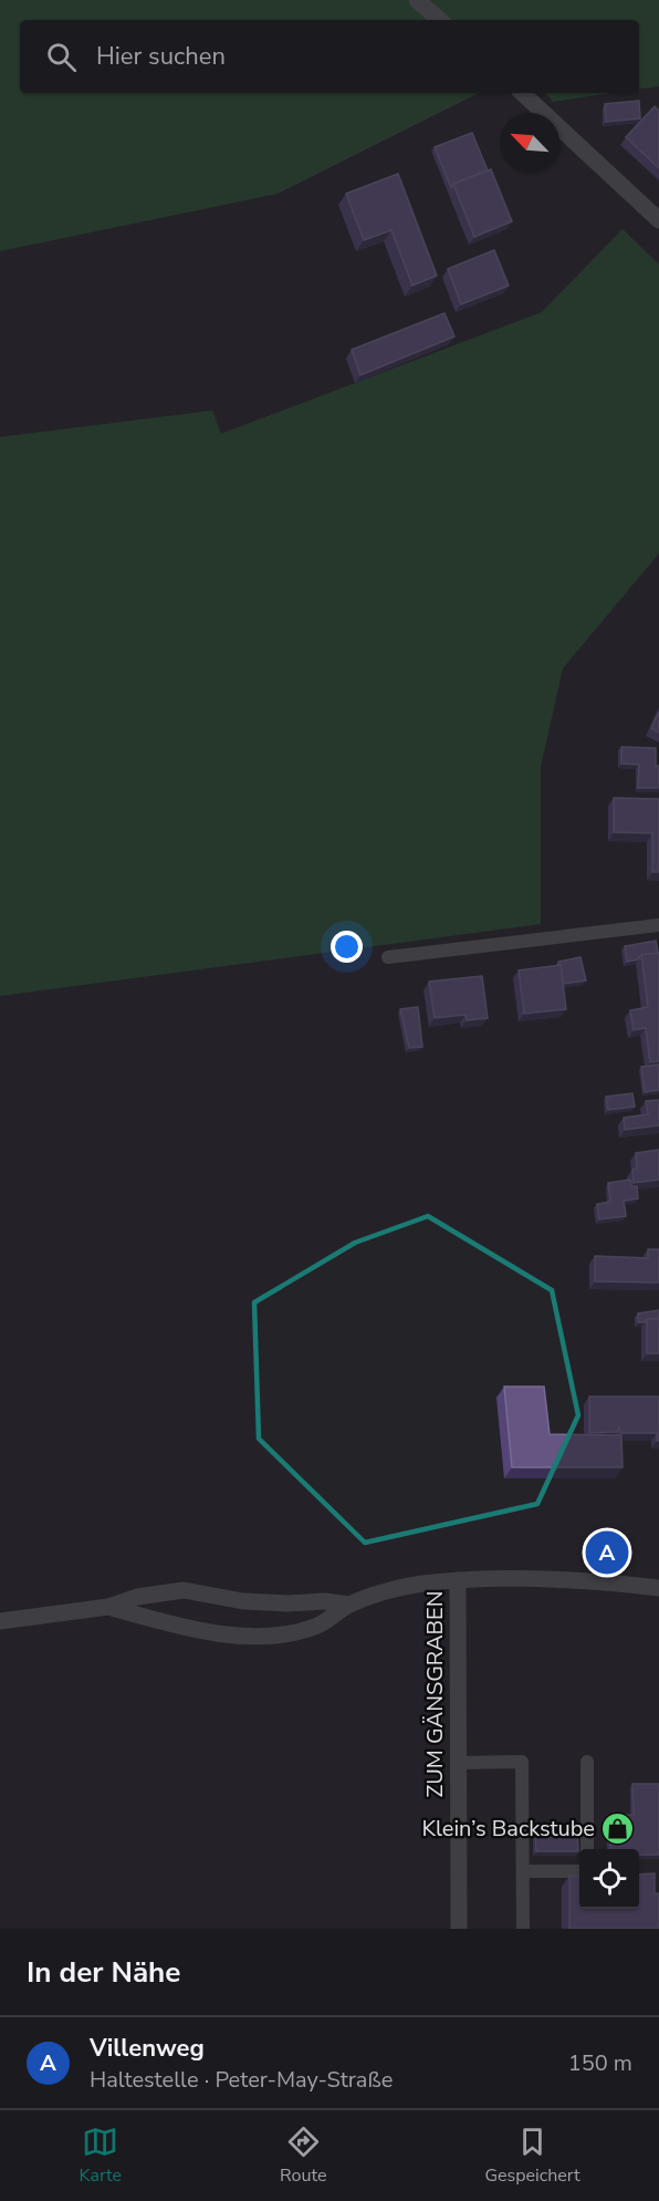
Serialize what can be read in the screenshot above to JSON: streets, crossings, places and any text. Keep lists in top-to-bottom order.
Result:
{
  "streets": {
    "main road": ["ZUM GÄNSGRABEN"]
  },
  "places": {
    "shop": ["Klein’s Backstube"]
  },
  "north": "top left",
  "page": {
    "search": "Hier suchen",
    "pins": "A",
    "heading": "In der Nähe",
    "list": [
      {
        "mark": "A",
        "name": "Villenweg",
        "note": "Haltestelle · Peter-May-Straße",
        "value": "150 m"
      }
    ],
    "nav": ["Karte", "Route", "Gespeichert"]
  }
}
